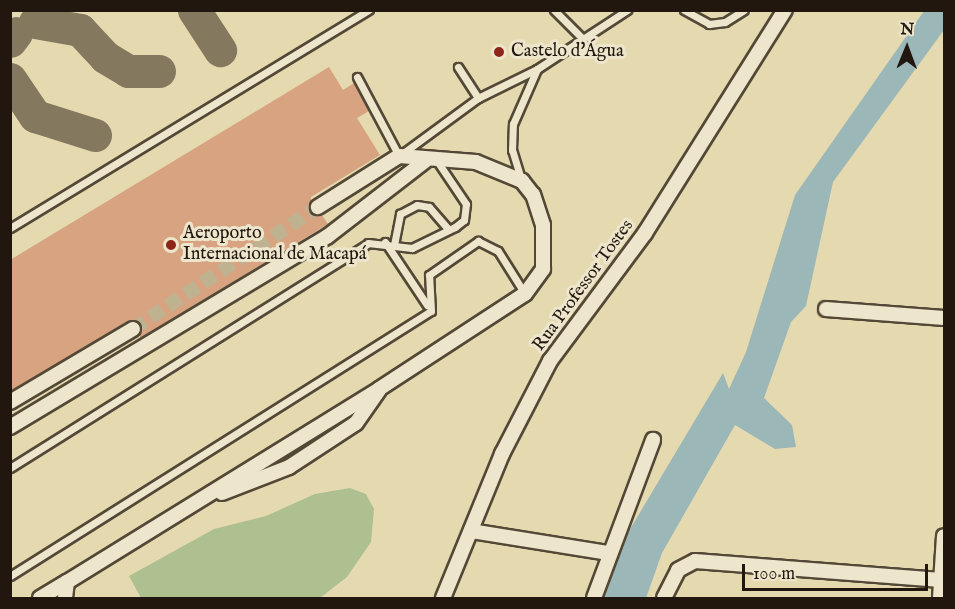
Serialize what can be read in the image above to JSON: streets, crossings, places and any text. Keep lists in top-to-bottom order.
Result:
{
  "streets": {
    "street": ["Rua Professor Tostes"]
  },
  "places": ["Castelo d'Água", "Aeroporto Internacional de Macapá"],
  "scale_bar": "100 m",
  "north": "top"
}
